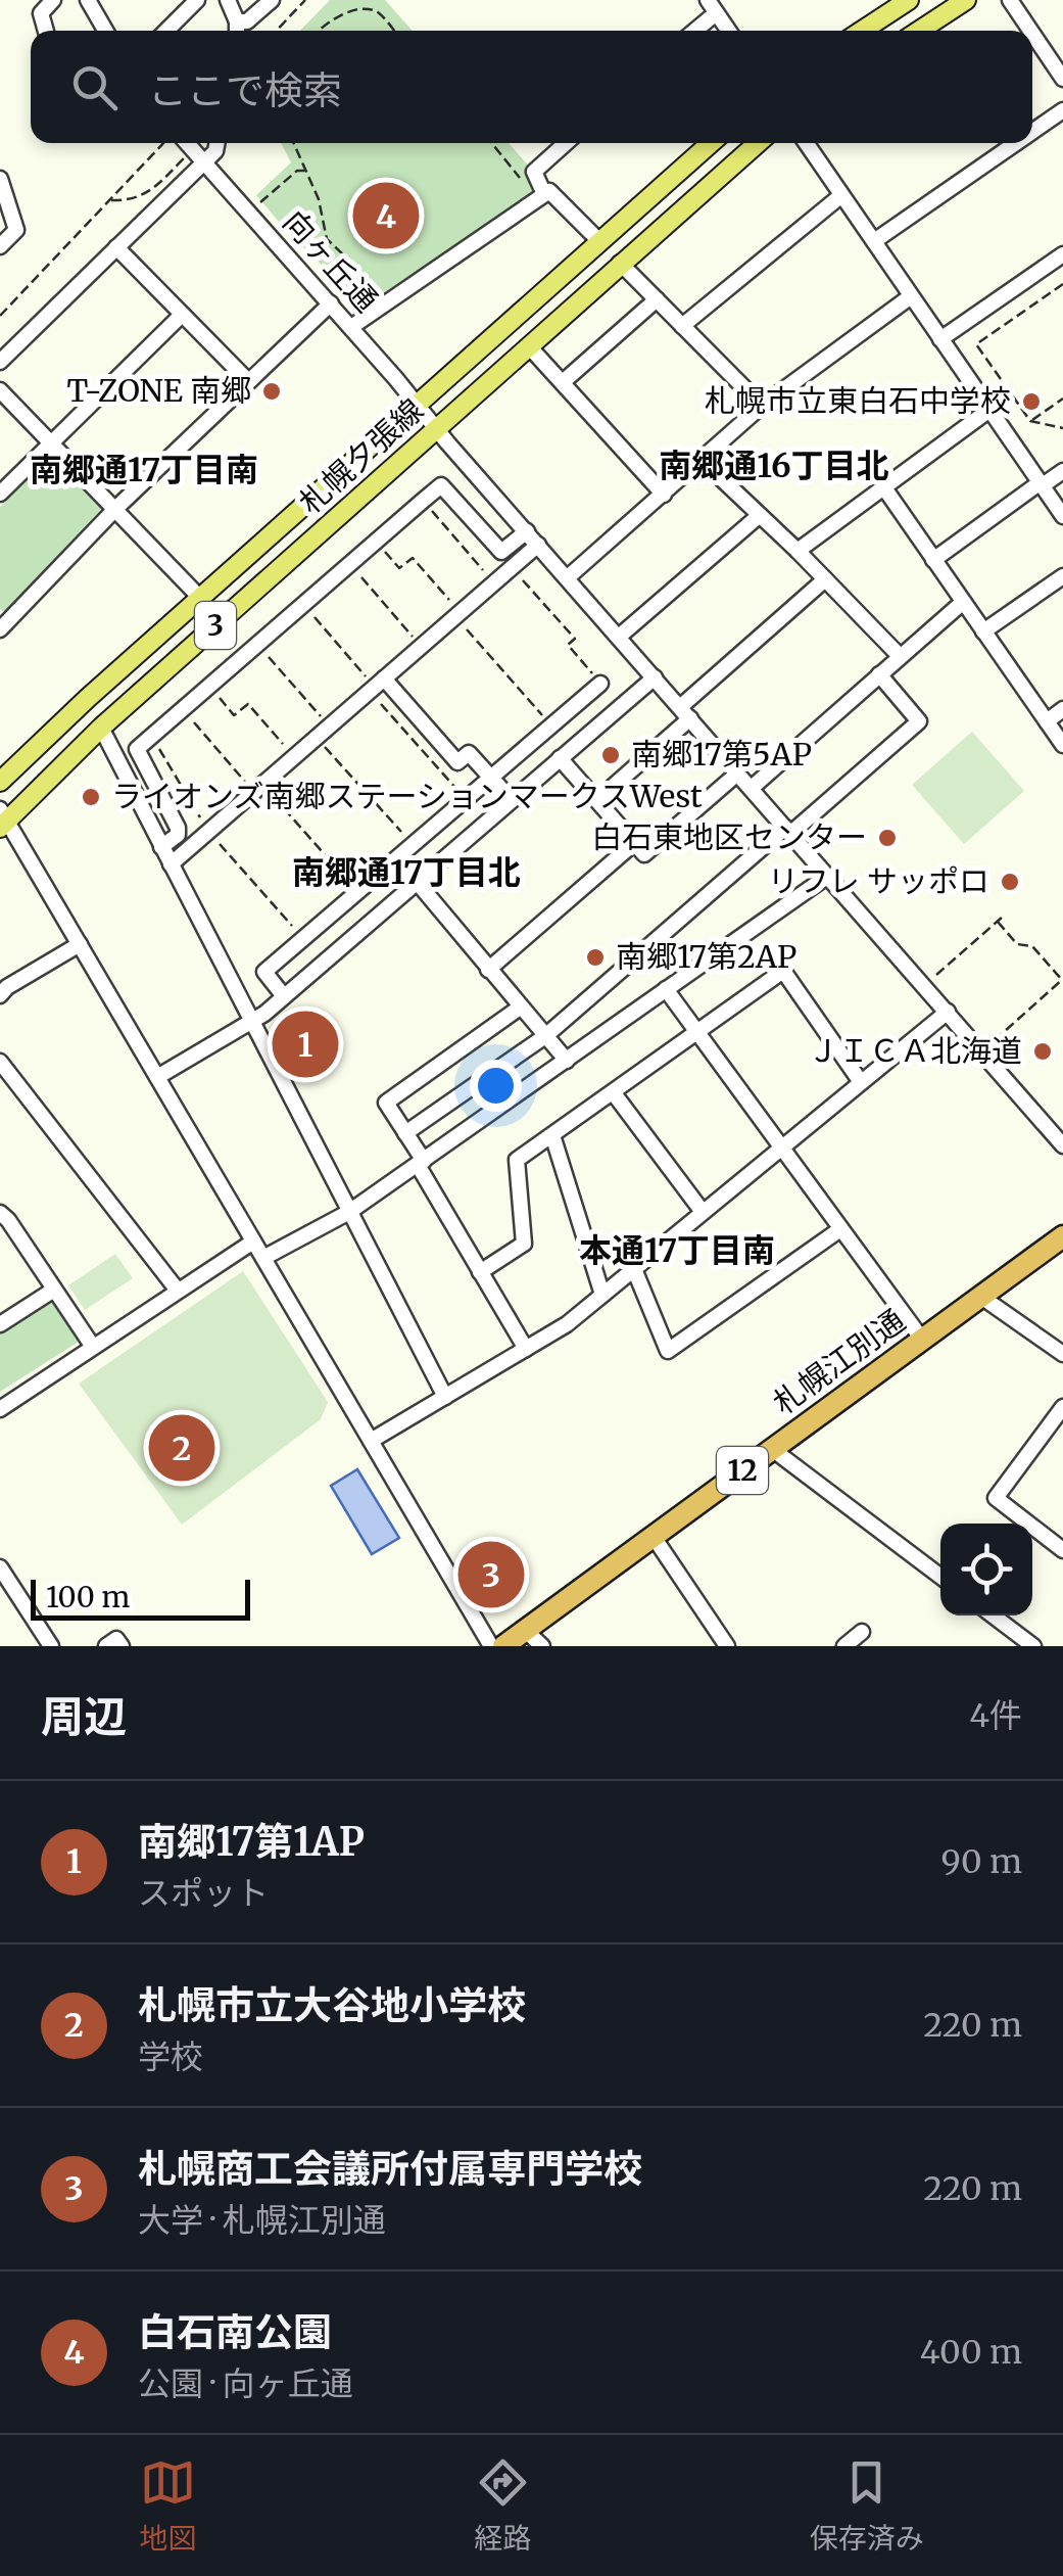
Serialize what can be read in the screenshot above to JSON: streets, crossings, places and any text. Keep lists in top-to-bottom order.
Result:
{
  "streets": {
    "highway": ["札幌江別通", "12"],
    "main road": ["札幌夕張線", "3"],
    "street": ["向ヶ丘通"]
  },
  "crossings": [
    ["向ヶ丘通", "札幌夕張線"]
  ],
  "districts": [
    "南郷通16丁目北",
    "南郷通17丁目南",
    "南郷通17丁目北",
    "本通17丁目南"
  ],
  "places": [
    "T-ZONE 南郷",
    "札幌市立東白石中学校",
    "南郷17第5AP",
    "ライオンズ南郷ステーションマークスWest",
    "白石東地区センター",
    "リフレ サッポロ",
    "南郷17第2AP",
    "ＪＩＣＡ北海道"
  ],
  "scale_bar": "100 m",
  "page": {
    "search": "ここで検索",
    "pins": [
      "4",
      "1",
      "2",
      "3"
    ],
    "scale": "100 m",
    "heading": ["周辺", "4件"],
    "list": [
      {
        "mark": "1",
        "name": "南郷17第1AP",
        "note": "スポット",
        "value": "90 m"
      },
      {
        "mark": "2",
        "name": "札幌市立大谷地小学校",
        "note": "学校",
        "value": "220 m"
      },
      {
        "mark": "3",
        "name": "札幌商工会議所付属専門学校",
        "note": "大学 · 札幌江別通",
        "value": "220 m"
      },
      {
        "mark": "4",
        "name": "白石南公園",
        "note": "公園 · 向ヶ丘通",
        "value": "400 m"
      }
    ],
    "nav": ["地図", "経路", "保存済み"]
  }
}
